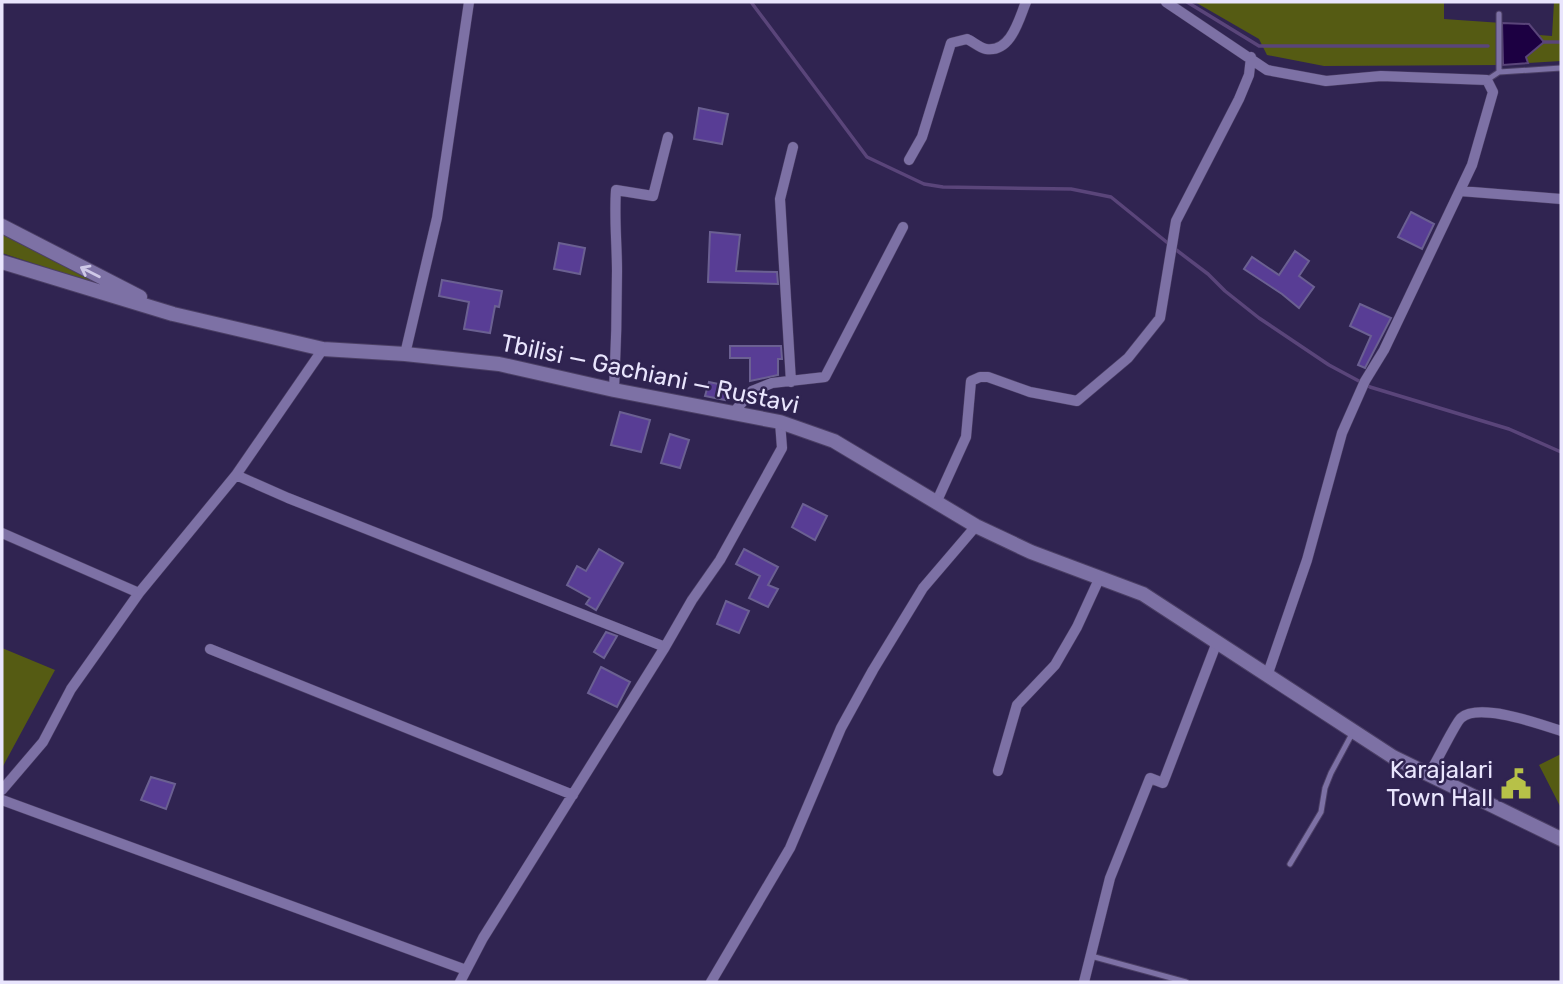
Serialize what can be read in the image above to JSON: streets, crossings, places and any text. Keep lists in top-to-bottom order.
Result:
{
  "streets": {
    "main road": ["Tbilisi — Gachiani — Rustavi"]
  },
  "places": {
    "public building": ["Karajalari Town Hall"]
  }
}
